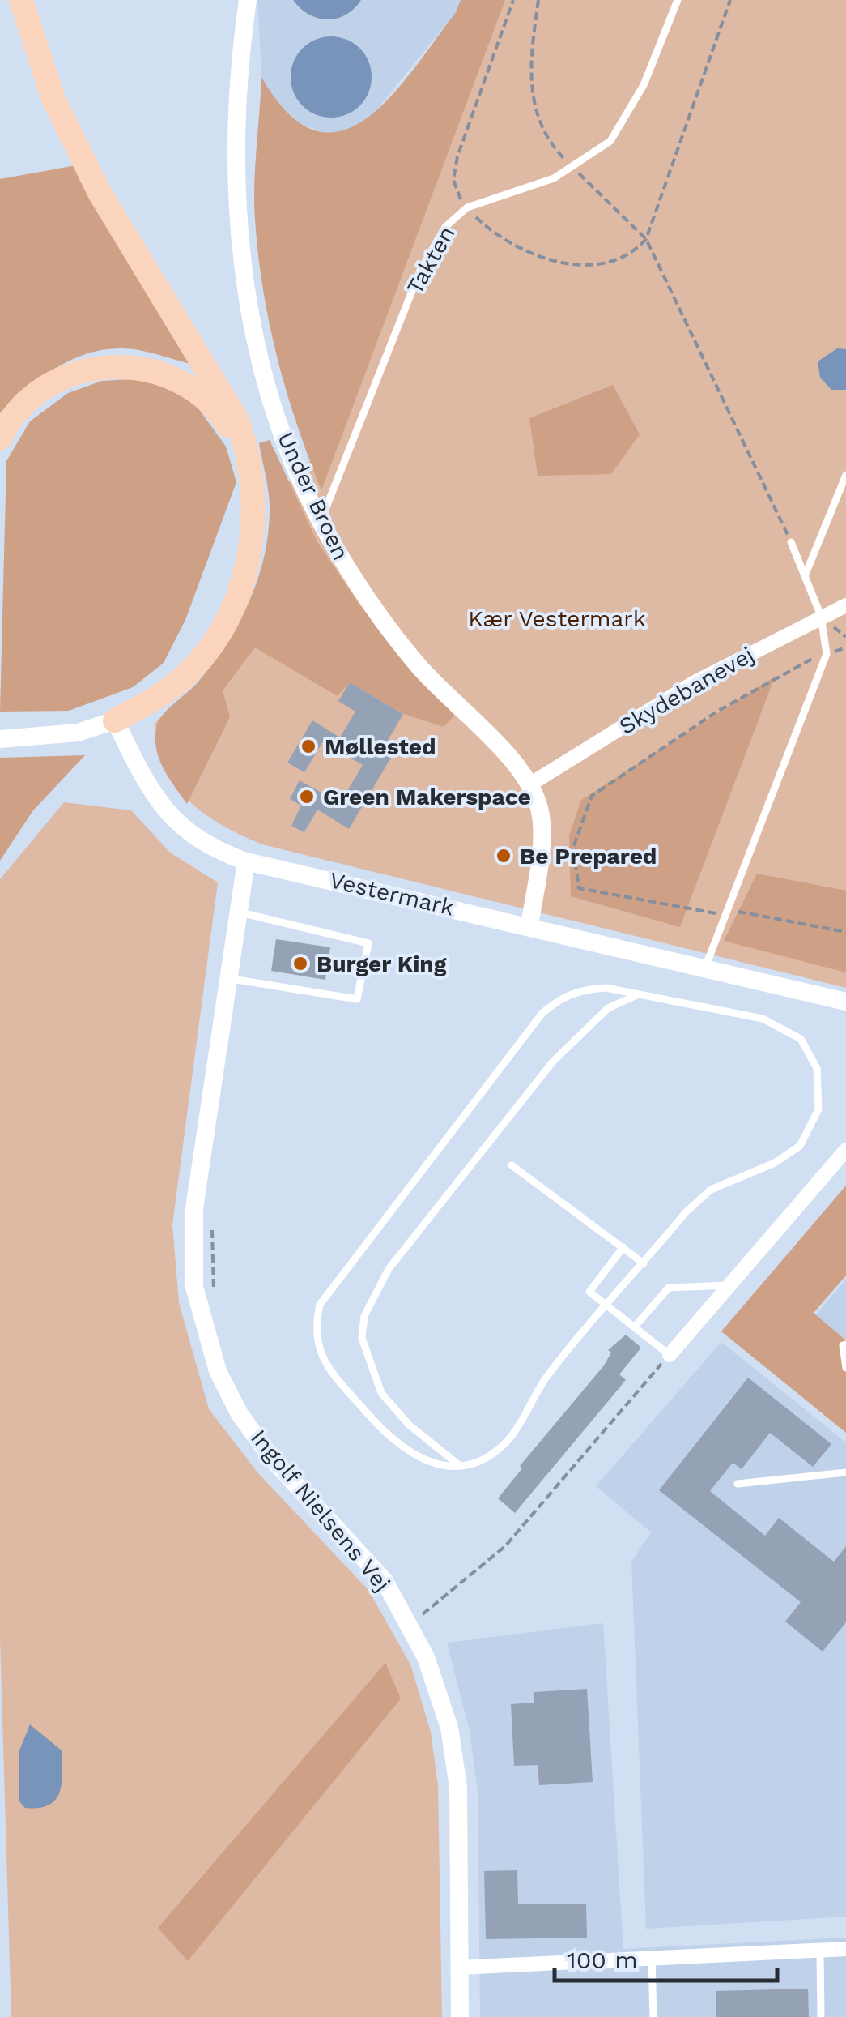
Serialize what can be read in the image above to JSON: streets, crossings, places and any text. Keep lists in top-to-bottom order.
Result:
{
  "streets": {
    "street": [
      "Under Broen",
      "Skydebanevej",
      "Vestermark",
      "Ingolf Nielsens Vej"
    ],
    "lane": ["Takten"]
  },
  "crossings": [
    ["Takten", "Under Broen"],
    ["Under Broen", "Skydebanevej"],
    ["Under Broen", "Vestermark"],
    ["Vestermark", "Ingolf Nielsens Vej"]
  ],
  "parks": ["Kær Vestermark"],
  "places": [
    "Møllested",
    "Green Makerspace",
    "Be Prepared",
    "Burger King"
  ],
  "scale_bar": "100 m"
}
